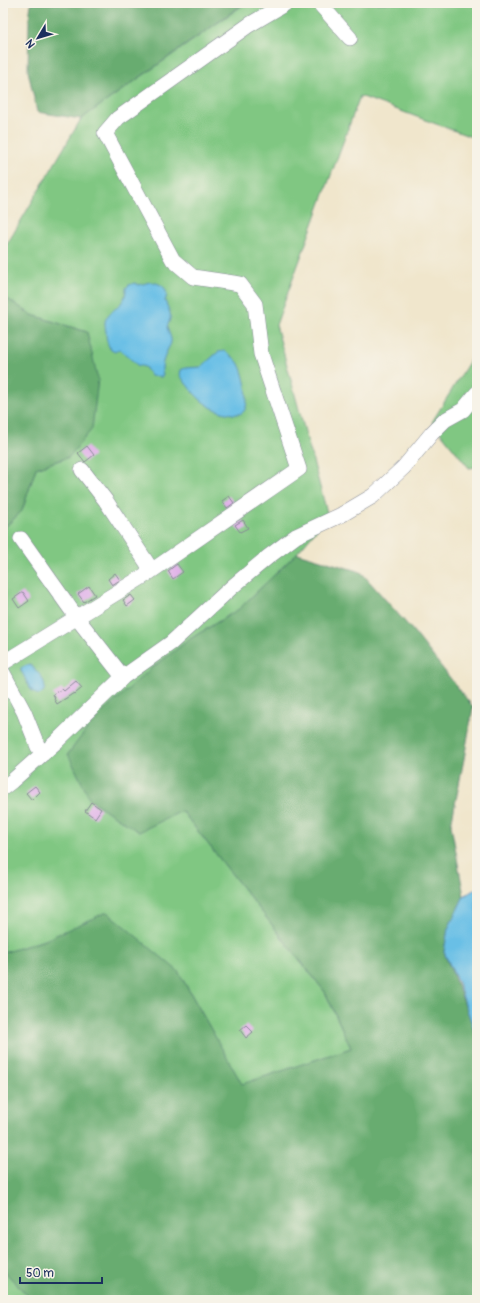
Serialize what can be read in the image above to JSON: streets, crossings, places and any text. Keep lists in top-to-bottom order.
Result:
{
  "scale_bar": "50 m",
  "north": "bottom left"
}
